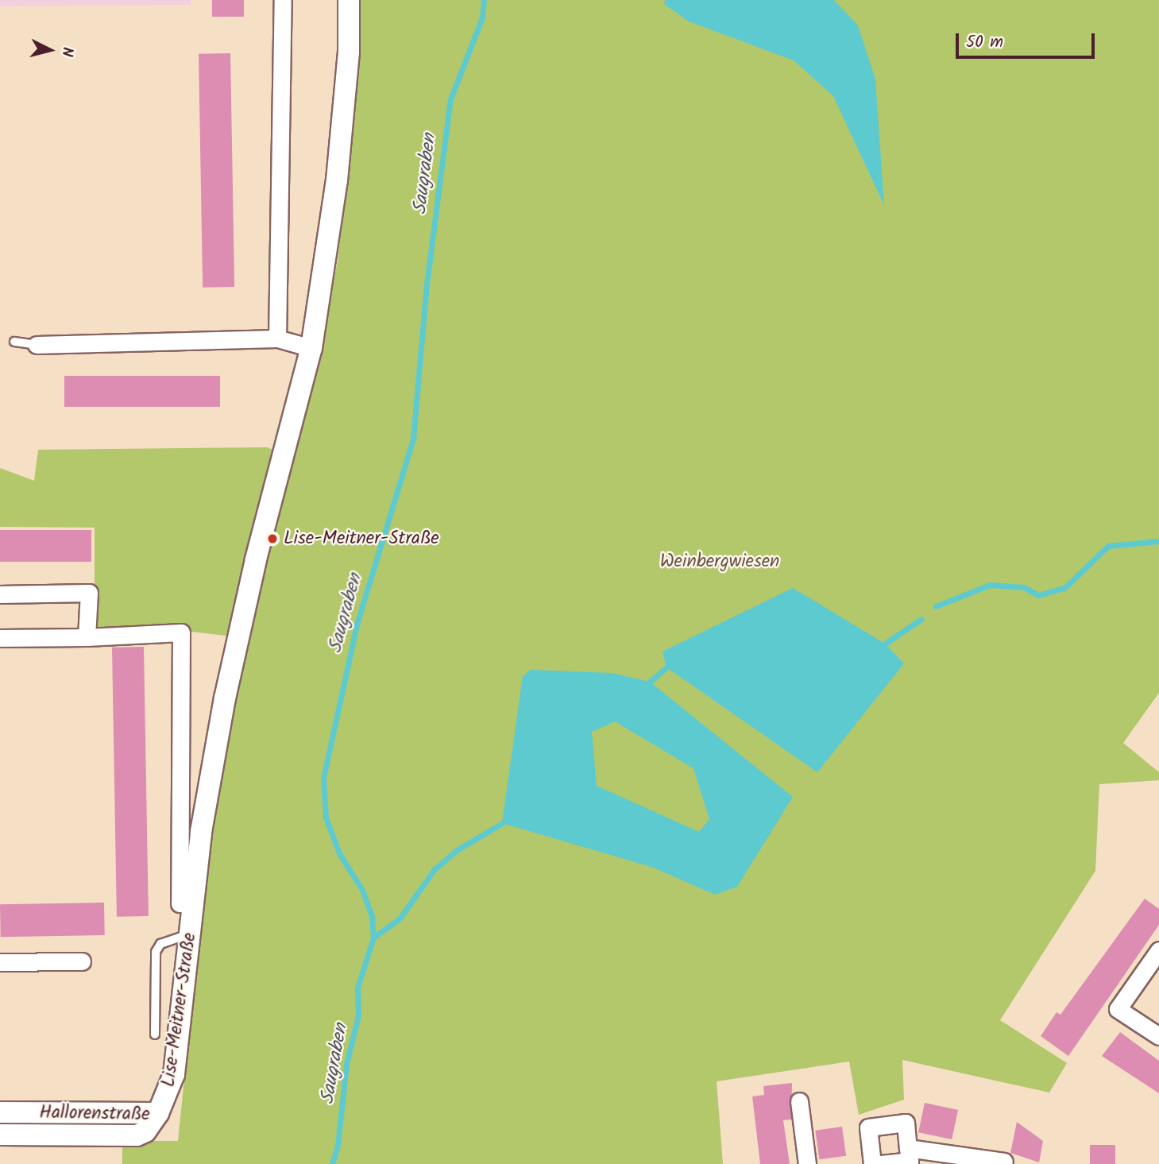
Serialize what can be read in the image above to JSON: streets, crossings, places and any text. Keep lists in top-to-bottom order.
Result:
{
  "streets": {
    "street": ["Lise-Meitner-Straße", "Hallorenstraße"]
  },
  "crossings": [
    ["Lise-Meitner-Straße", "Hallorenstraße"]
  ],
  "water": ["Saugraben"],
  "parks": ["Weinbergwiesen"],
  "places": ["Lise-Meitner-Straße"],
  "scale_bar": "50 m",
  "north": "right"
}
